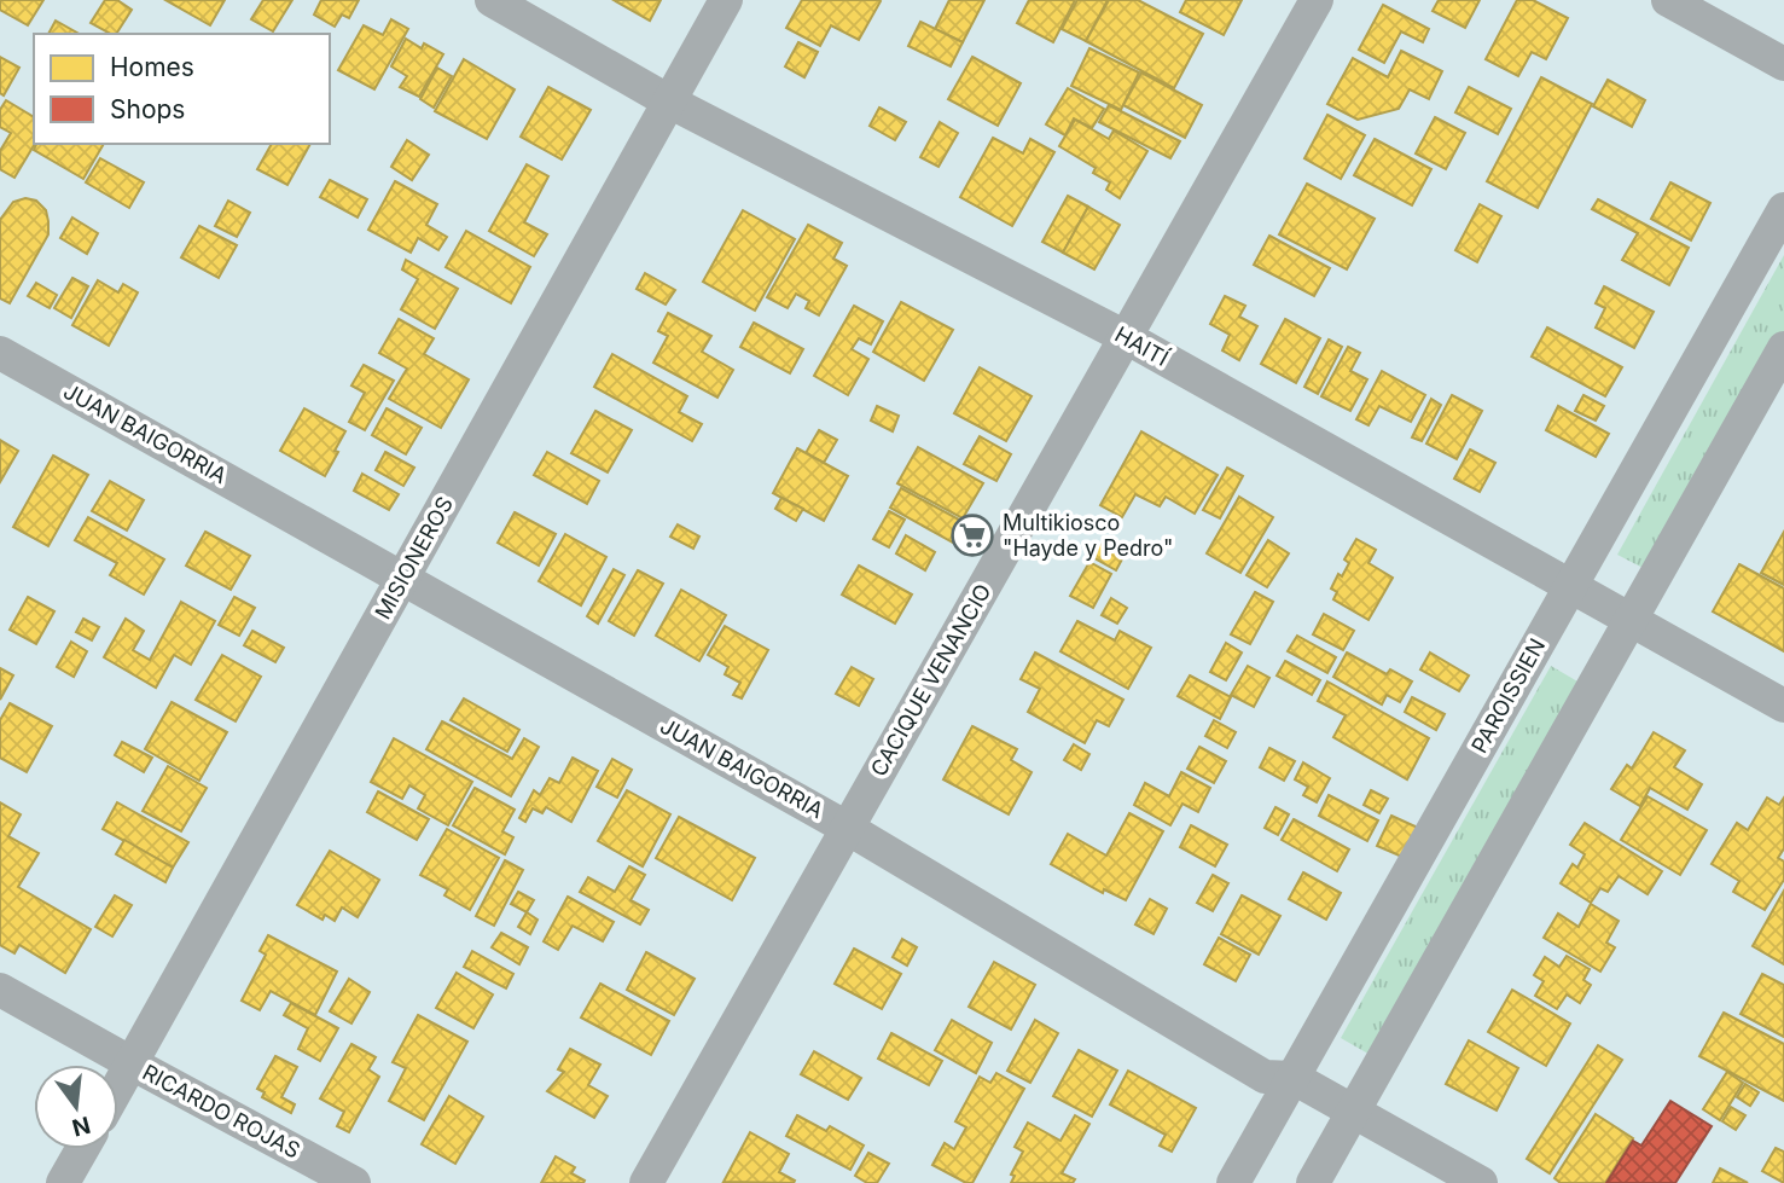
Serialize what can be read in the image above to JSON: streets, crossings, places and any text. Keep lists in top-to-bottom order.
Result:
{
  "streets": {
    "street": [
      "HAITÍ",
      "JUAN BAIGORRIA",
      "MISIONEROS",
      "CACIQUE VENANCIO",
      "PAROISSIEN",
      "RICARDO ROJAS"
    ]
  },
  "crossings": [
    ["HAITÍ", "MISIONEROS"],
    ["HAITÍ", "CACIQUE VENANCIO"],
    ["HAITÍ", "PAROISSIEN"],
    ["JUAN BAIGORRIA", "MISIONEROS"],
    ["JUAN BAIGORRIA", "CACIQUE VENANCIO"],
    ["JUAN BAIGORRIA", "PAROISSIEN"],
    ["MISIONEROS", "RICARDO ROJAS"]
  ],
  "places": {
    "supermarket": ["Multikiosco \"Hayde y Pedro\""]
  },
  "legend": ["Homes", "Shops"],
  "north": "bottom"
}
